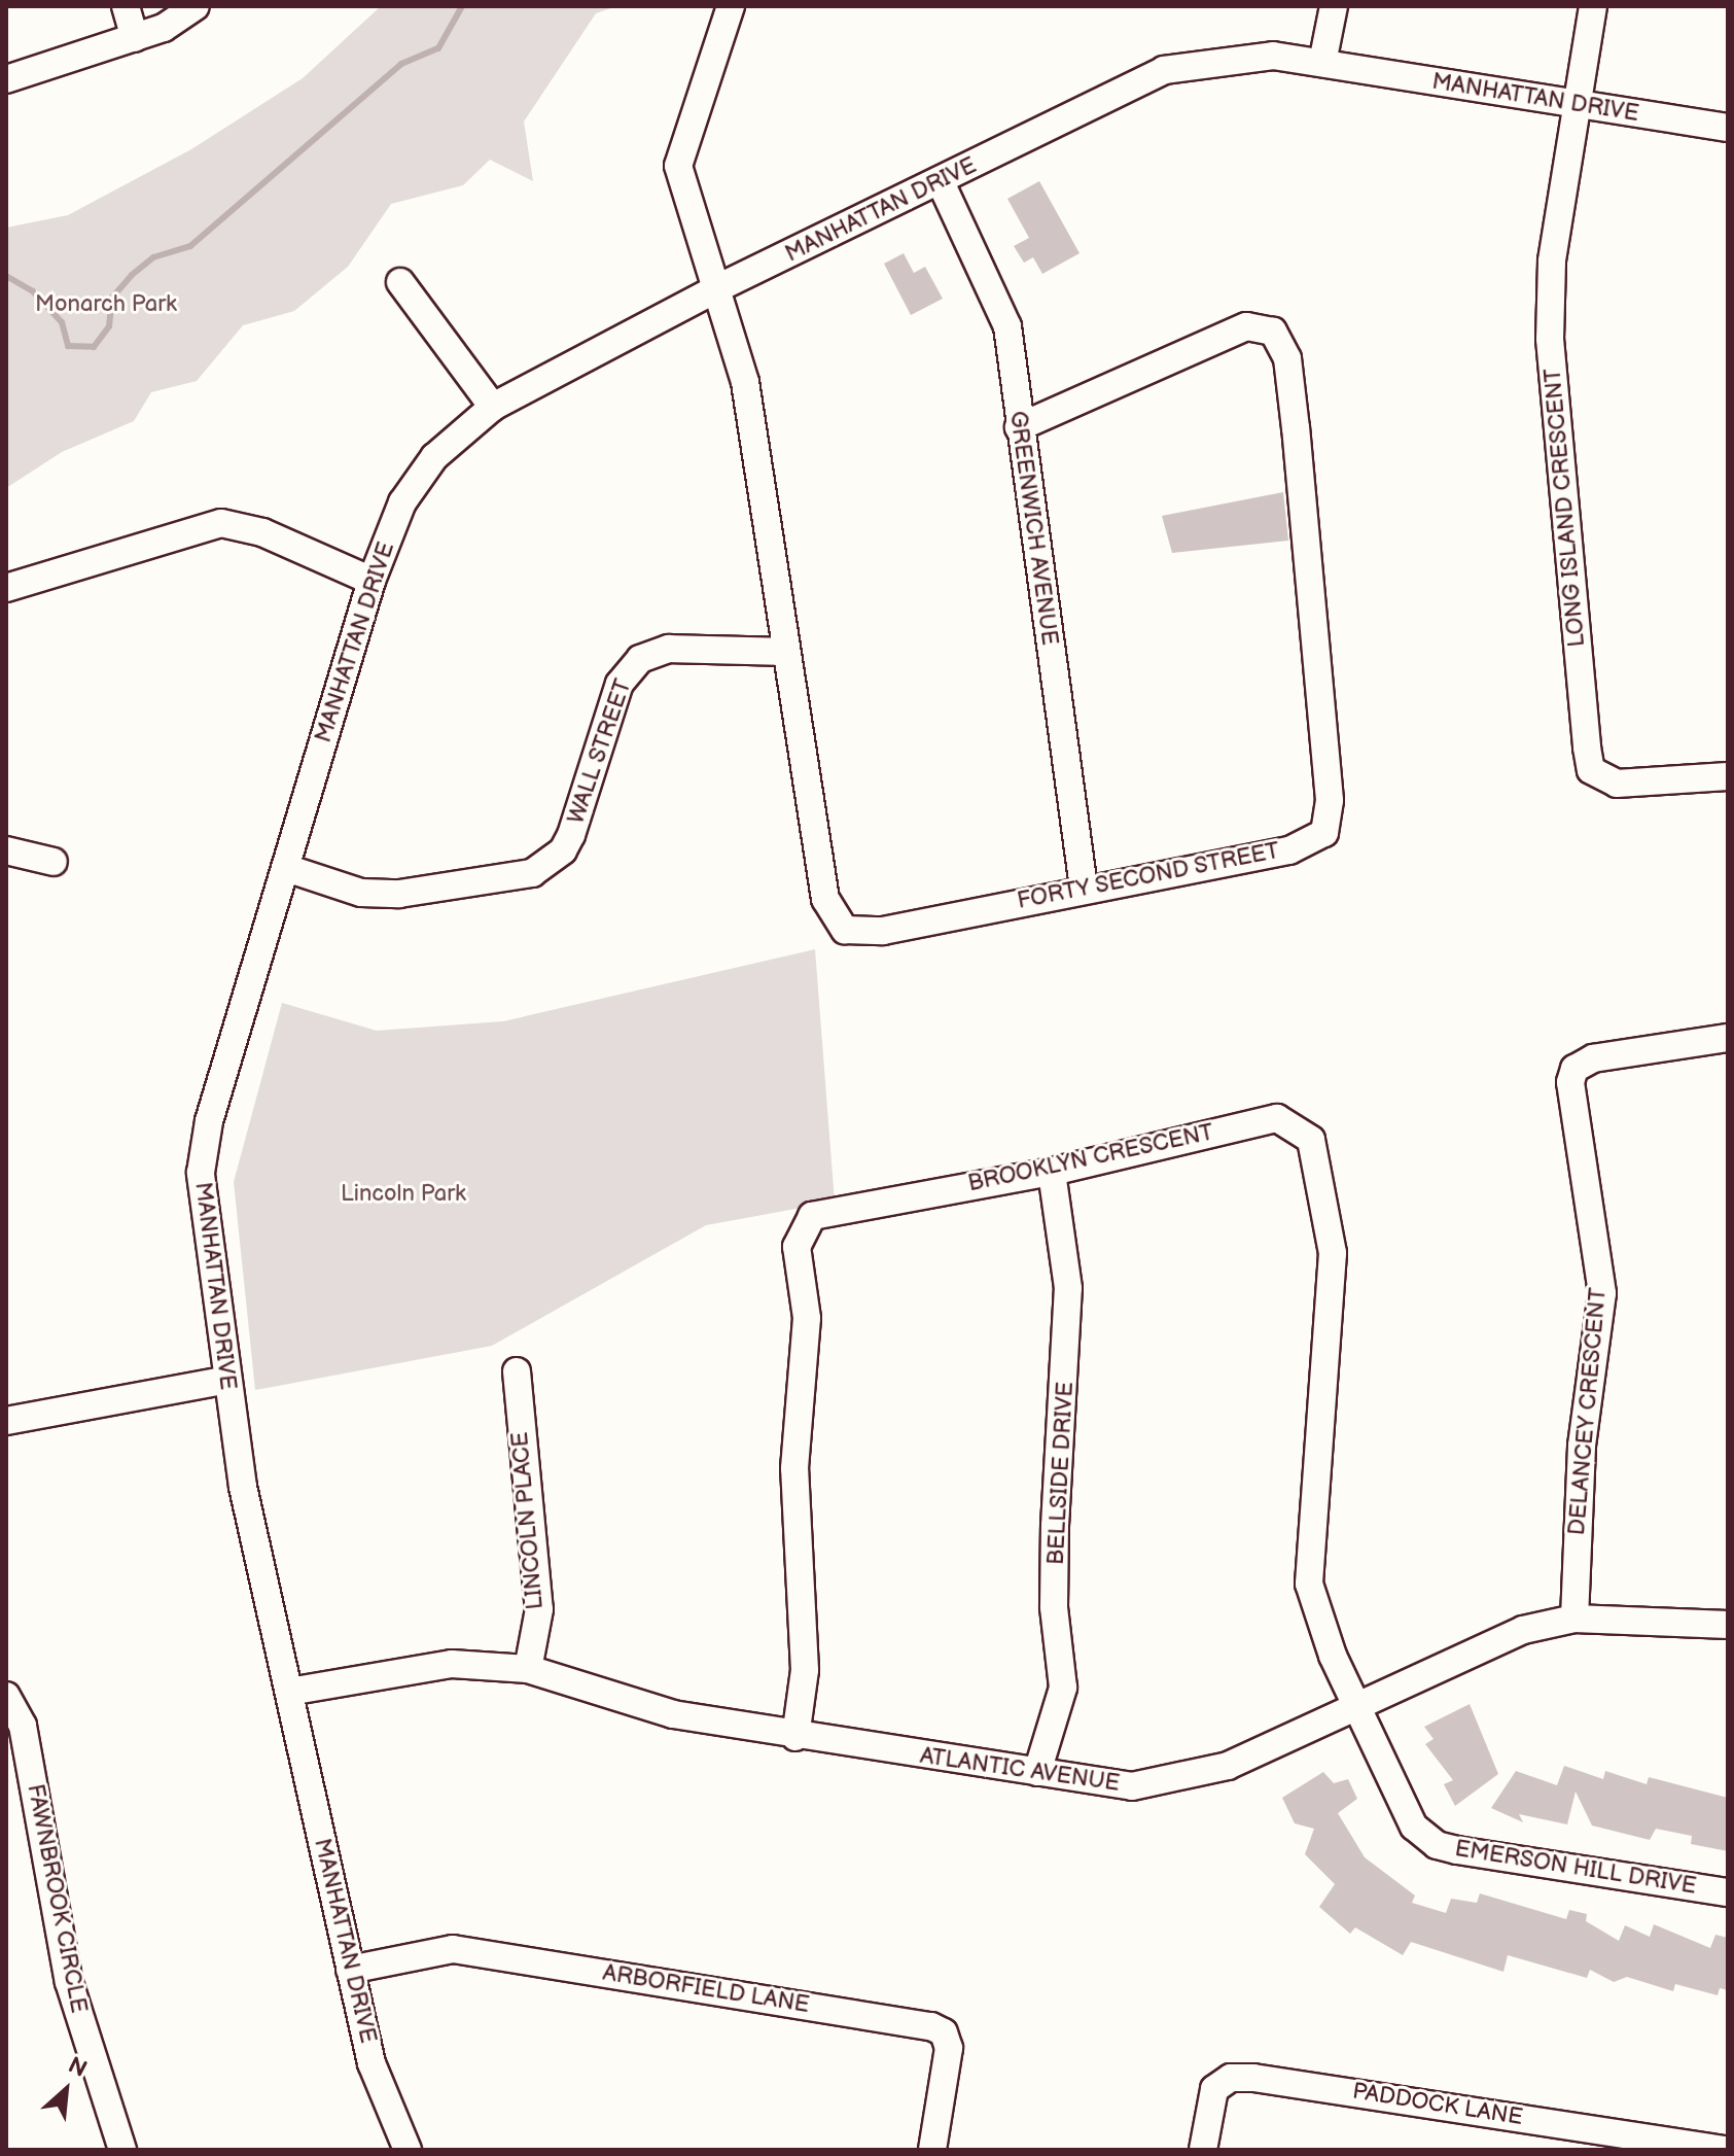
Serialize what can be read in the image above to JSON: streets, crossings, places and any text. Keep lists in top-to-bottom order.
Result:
{
  "streets": {
    "street": [
      "MANHATTAN DRIVE",
      "LONG ISLAND CRESCENT",
      "GREENWICH AVENUE",
      "WALL STREET",
      "FORTY SECOND STREET",
      "BROOKLYN CRESCENT",
      "DELANCEY CRESCENT",
      "BELLSIDE DRIVE",
      "LINCOLN PLACE",
      "ATLANTIC AVENUE",
      "EMERSON HILL DRIVE",
      "FAWNBROOK CIRCLE",
      "ARBORFIELD LANE",
      "PADDOCK LANE"
    ]
  },
  "crossings": [
    ["MANHATTAN DRIVE", "LONG ISLAND CRESCENT"],
    ["MANHATTAN DRIVE", "GREENWICH AVENUE"],
    ["MANHATTAN DRIVE", "WALL STREET"],
    ["MANHATTAN DRIVE", "FORTY SECOND STREET"],
    ["MANHATTAN DRIVE", "ATLANTIC AVENUE"],
    ["MANHATTAN DRIVE", "ARBORFIELD LANE"],
    ["GREENWICH AVENUE", "FORTY SECOND STREET"],
    ["WALL STREET", "FORTY SECOND STREET"],
    ["BROOKLYN CRESCENT", "BELLSIDE DRIVE"],
    ["BROOKLYN CRESCENT", "ATLANTIC AVENUE"],
    ["BROOKLYN CRESCENT", "EMERSON HILL DRIVE"],
    ["DELANCEY CRESCENT", "ATLANTIC AVENUE"],
    ["BELLSIDE DRIVE", "ATLANTIC AVENUE"],
    ["LINCOLN PLACE", "ATLANTIC AVENUE"],
    ["ATLANTIC AVENUE", "EMERSON HILL DRIVE"]
  ],
  "parks": ["Monarch Park", "Lincoln Park"],
  "north": "top right"
}
